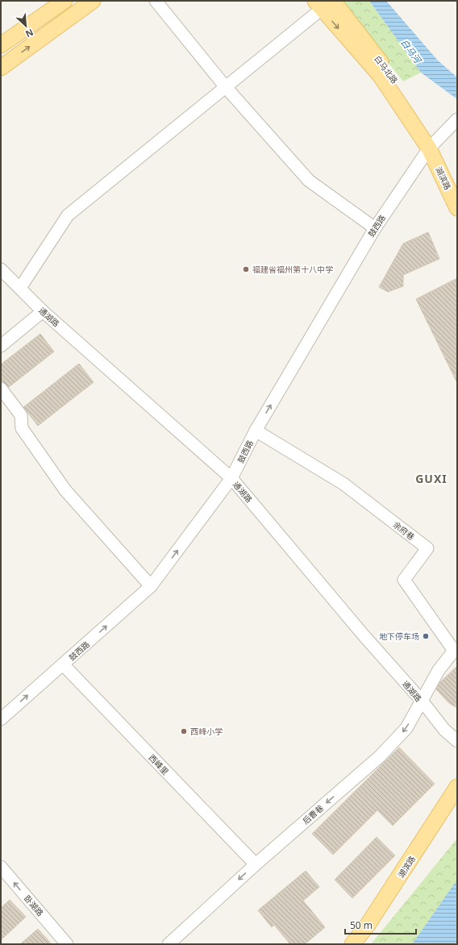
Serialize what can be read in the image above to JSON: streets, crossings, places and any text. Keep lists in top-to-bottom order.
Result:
{
  "streets": {
    "main road": ["白马北路", "湖滨路"],
    "street": [
      "鼓西路",
      "通湖路",
      "余府巷",
      "西峰里",
      "后曹巷",
      "卧湖路"
    ]
  },
  "crossings": [
    ["白马北路", "湖滨路"],
    ["白马北路", "鼓西路"],
    ["湖滨路", "鼓西路"],
    ["鼓西路", "通湖路"],
    ["鼓西路", "余府巷"],
    ["鼓西路", "西峰里"],
    ["通湖路", "后曹巷"],
    ["余府巷", "后曹巷"],
    ["西峰里", "后曹巷"]
  ],
  "one_way": ["鼓西路", "后曹巷", "卧湖路"],
  "districts": ["GUXI"],
  "water": ["白马河"],
  "places": ["福建省福州第十八中学", "地下停车场", "西峰小学"],
  "scale_bar": "50 m",
  "north": "bottom right"
}
